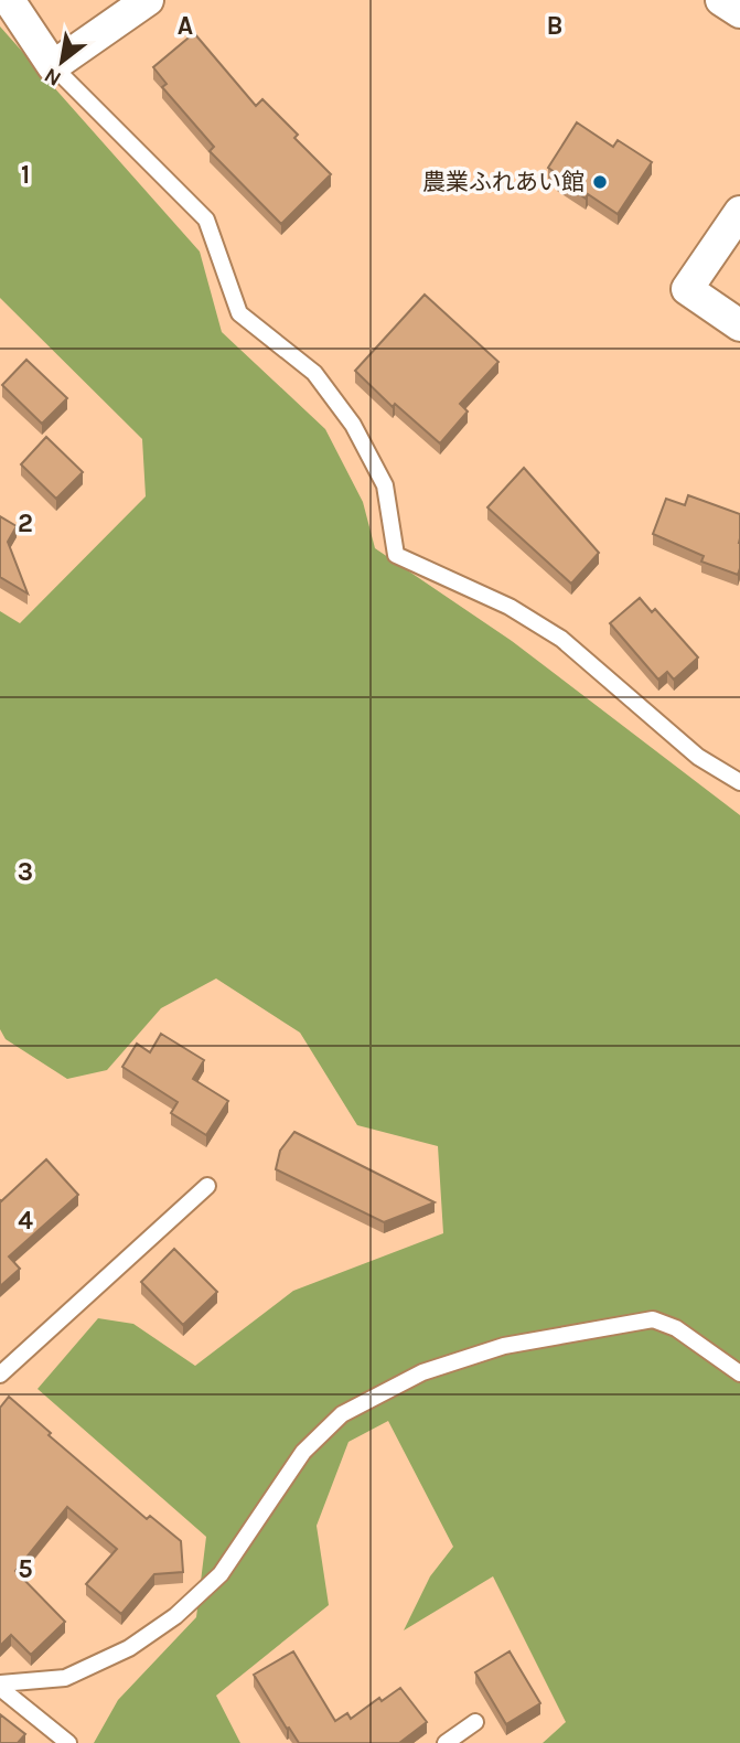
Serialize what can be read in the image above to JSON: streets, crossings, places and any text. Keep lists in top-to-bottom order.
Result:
{
  "places": ["農業ふれあい館"],
  "north": "bottom left",
  "grid": {
    "columns": ["A", "B"],
    "rows": [
      "1",
      "2",
      "3",
      "4",
      "5"
    ]
  }
}
